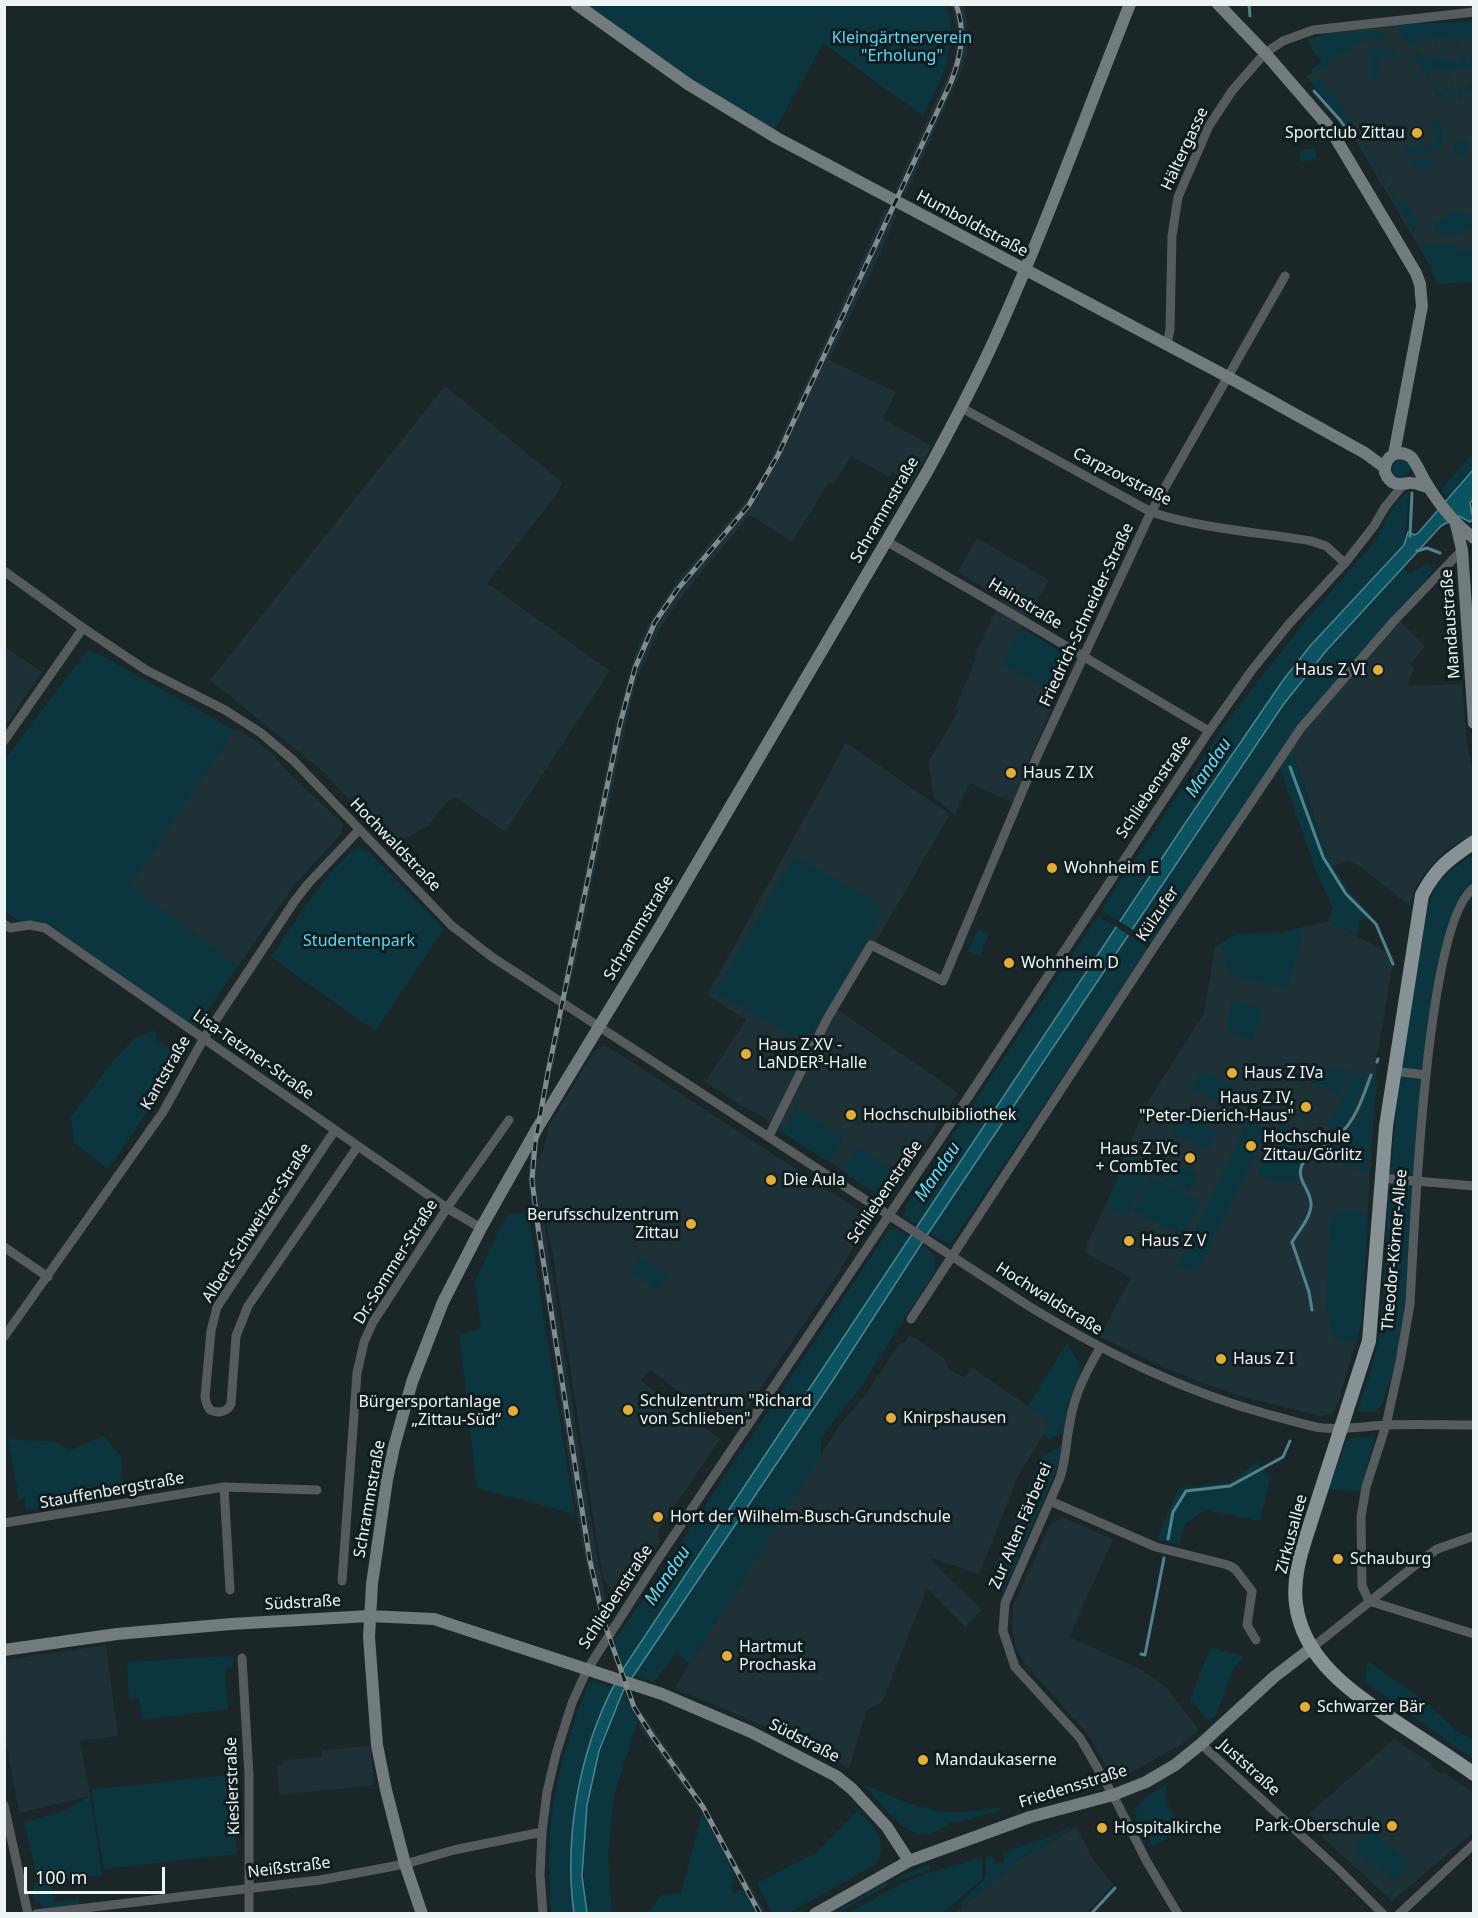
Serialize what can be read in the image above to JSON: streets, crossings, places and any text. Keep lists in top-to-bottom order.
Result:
{
  "streets": {
    "main road": [
      "Humboldtstraße",
      "Schrammstraße",
      "Mandaustraße",
      "Theodor-Körner-Allee",
      "Zirkusallee",
      "Südstraße",
      "Friedensstraße"
    ],
    "street": [
      "Hältergasse",
      "Carpzovstraße",
      "Hainstraße",
      "Friedrich-Schneider-Straße",
      "Schliebenstraße",
      "Hochwaldstraße",
      "Külzufer",
      "Lisa-Tetzner-Straße",
      "Kantstraße",
      "Albert-Schweitzer-Straße",
      "Dr.-Sommer-Straße",
      "Stauffenbergstraße",
      "Zur Alten Färberei",
      "Juststraße",
      "Kieslerstraße",
      "Neißstraße"
    ]
  },
  "crossings": [
    ["Hältergasse", "Humboldtstraße"],
    ["Humboldtstraße", "Schrammstraße"],
    ["Humboldtstraße", "Friedrich-Schneider-Straße"],
    ["Humboldtstraße", "Mandaustraße"],
    ["Humboldtstraße", "Schliebenstraße"],
    ["Carpzovstraße", "Schrammstraße"],
    ["Carpzovstraße", "Friedrich-Schneider-Straße"],
    ["Carpzovstraße", "Schliebenstraße"],
    ["Schrammstraße", "Hainstraße"],
    ["Schrammstraße", "Hochwaldstraße"],
    ["Schrammstraße", "Lisa-Tetzner-Straße"],
    ["Schrammstraße", "Südstraße"],
    ["Schrammstraße", "Neißstraße"],
    ["Hainstraße", "Friedrich-Schneider-Straße"],
    ["Hainstraße", "Schliebenstraße"],
    ["Friedrich-Schneider-Straße", "Hochwaldstraße"],
    ["Mandaustraße", "Schliebenstraße"],
    ["Mandaustraße", "Külzufer"],
    ["Schliebenstraße", "Hochwaldstraße"],
    ["Schliebenstraße", "Südstraße"],
    ["Schliebenstraße", "Neißstraße"],
    ["Hochwaldstraße", "Külzufer"],
    ["Hochwaldstraße", "Kantstraße"],
    ["Hochwaldstraße", "Theodor-Körner-Allee"],
    ["Hochwaldstraße", "Zur Alten Färberei"],
    ["Hochwaldstraße", "Zirkusallee"],
    ["Lisa-Tetzner-Straße", "Kantstraße"],
    ["Lisa-Tetzner-Straße", "Albert-Schweitzer-Straße"],
    ["Lisa-Tetzner-Straße", "Dr.-Sommer-Straße"],
    ["Theodor-Körner-Allee", "Zirkusallee"],
    ["Zur Alten Färberei", "Friedensstraße"],
    ["Zirkusallee", "Friedensstraße"],
    ["Südstraße", "Friedensstraße"],
    ["Juststraße", "Friedensstraße"],
    ["Kieslerstraße", "Neißstraße"]
  ],
  "water": ["Mandau"],
  "parks": ["Kleingärtnerverein \"Erholung\"", "Studentenpark"],
  "places": [
    "Sportclub Zittau",
    "Haus Z VI",
    "Haus Z IX",
    "Wohnheim E",
    "Wohnheim D",
    "Haus Z XV - LaNDER³-Halle",
    "Haus Z IVa",
    "Haus Z IV, \"Peter-Dierich-Haus\"",
    "Hochschulbibliothek",
    "Hochschule Zittau/Görlitz",
    "Haus Z IVc + CombTec",
    "Die Aula",
    "Berufsschulzentrum Zittau",
    "Haus Z V",
    "Haus Z I",
    "Schulzentrum \"Richard von Schlieben\"",
    "Bürgersportanlage „Zittau-Süd“",
    "Knirpshausen",
    "Hort der Wilhelm-Busch-Grundschule",
    "Schauburg",
    "Hartmut Prochaska",
    "Schwarzer Bär",
    "Mandaukaserne",
    "Park-Oberschule",
    "Hospitalkirche"
  ],
  "scale_bar": "100 m"
}
